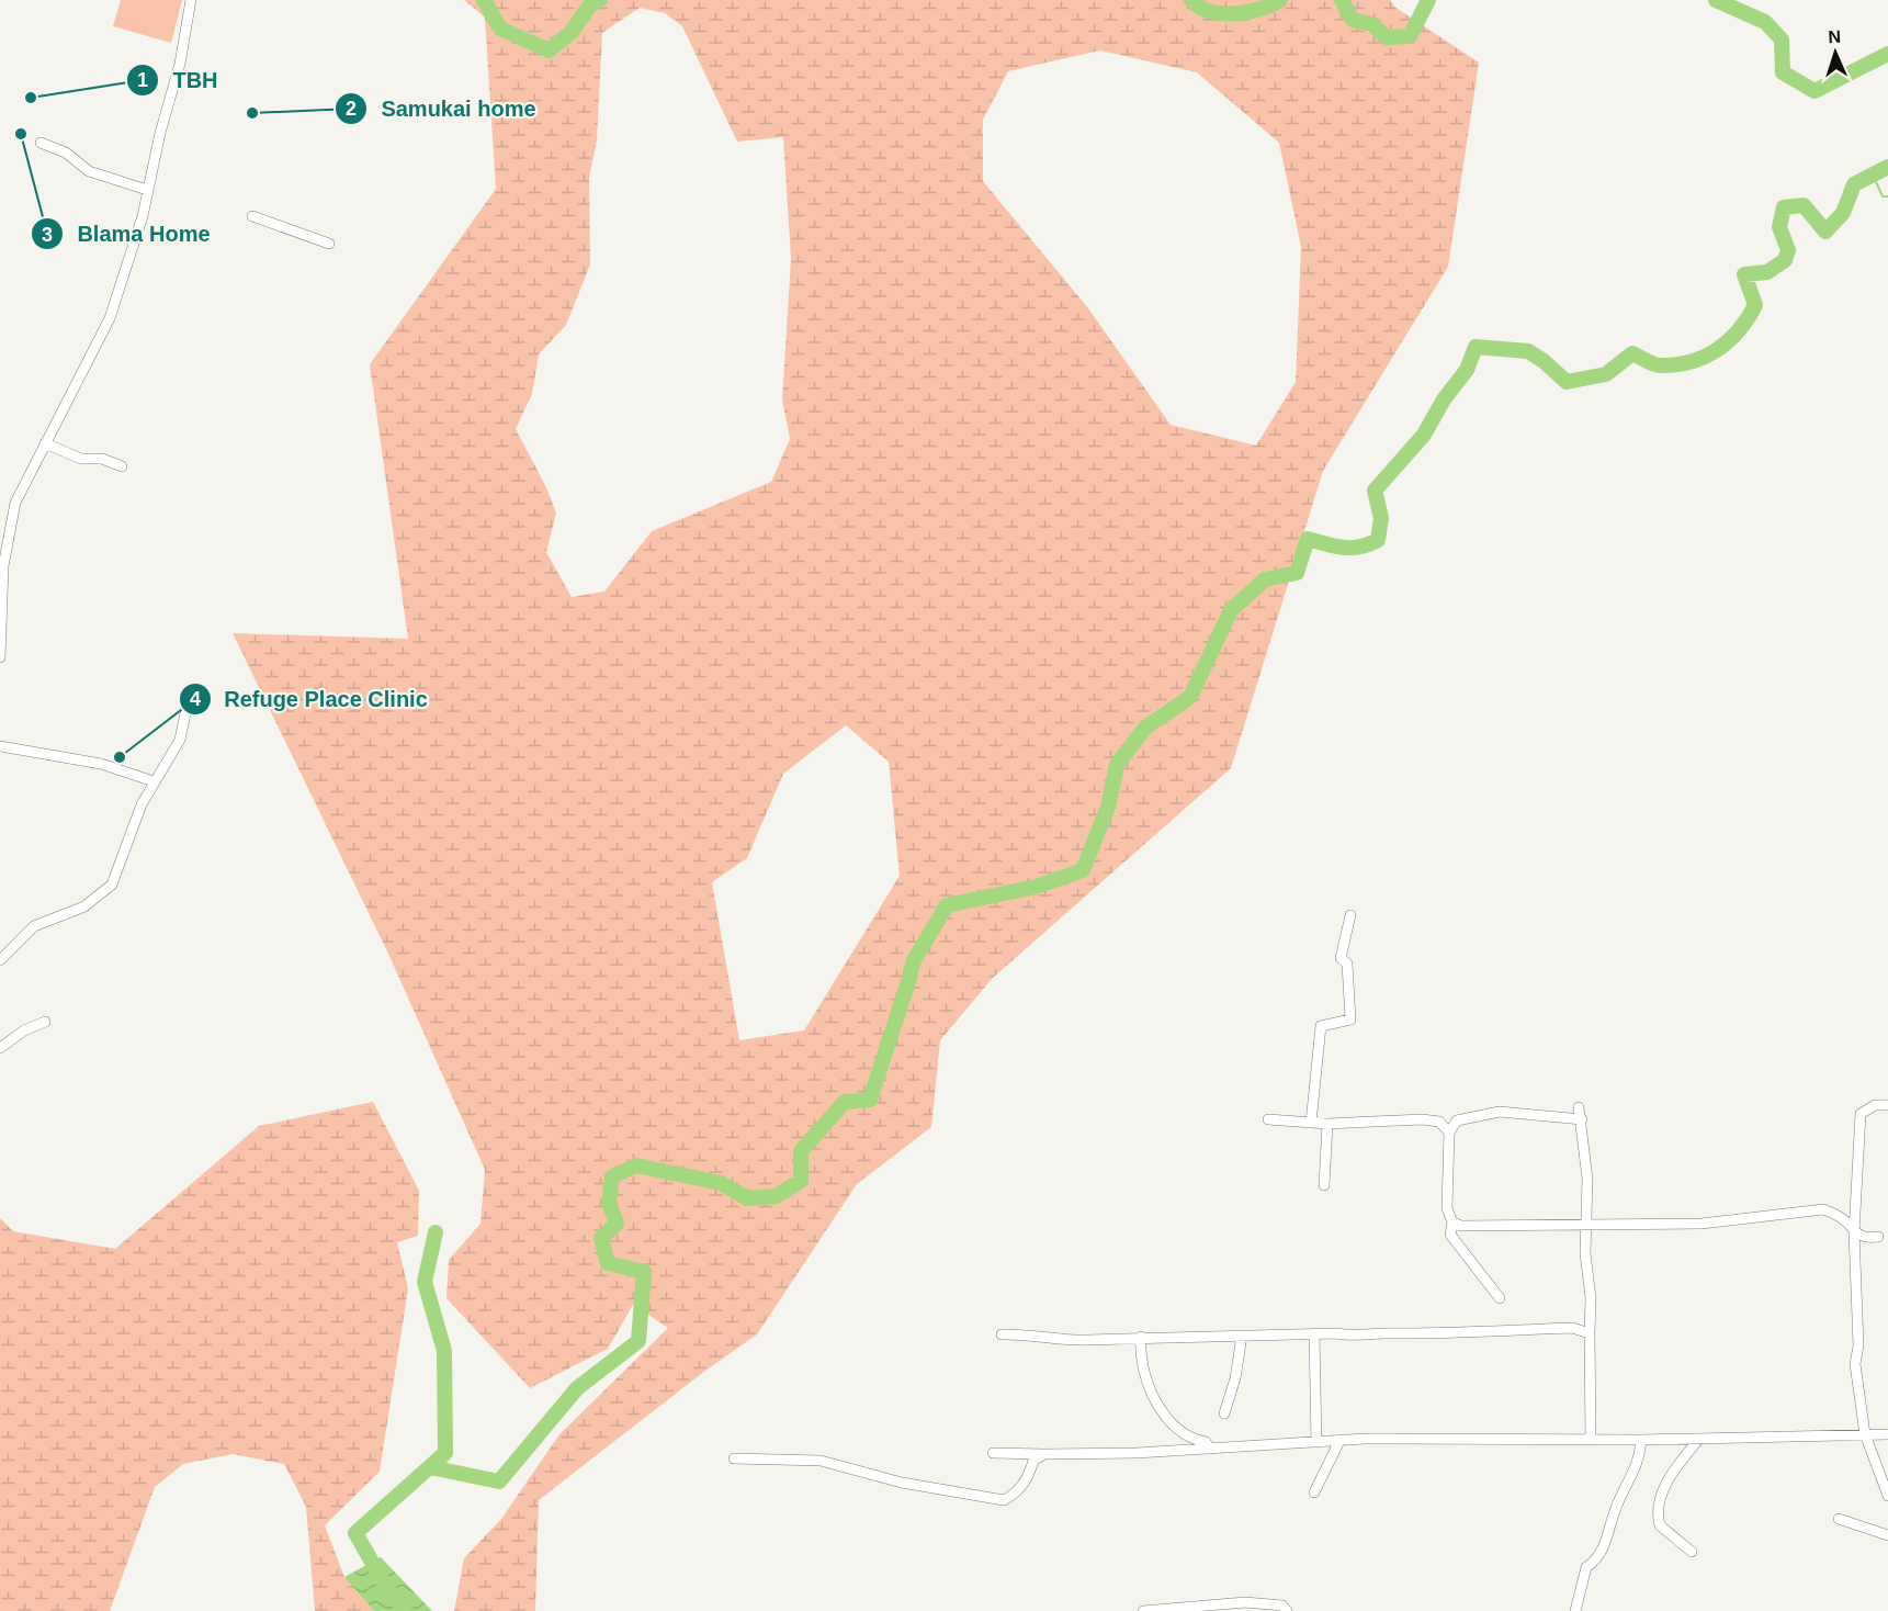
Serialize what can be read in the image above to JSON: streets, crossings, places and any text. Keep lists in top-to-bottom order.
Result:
{
  "places": [
    "TBH",
    "Samukai home",
    "Blama Home",
    "Refuge Place Clinic"
  ],
  "north": "top"
}
